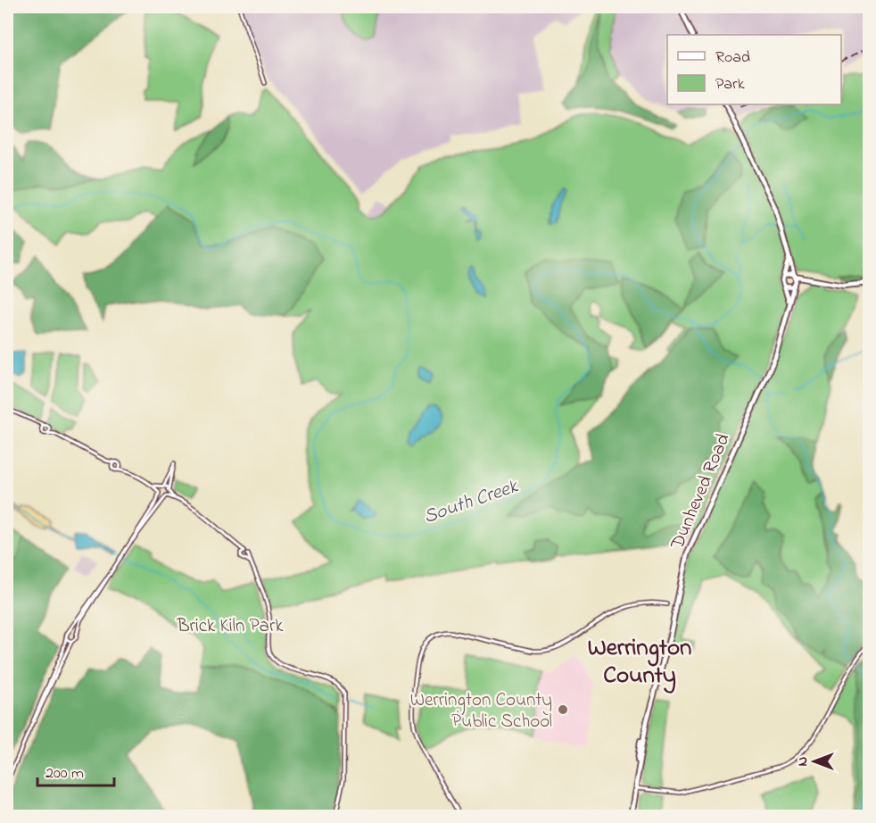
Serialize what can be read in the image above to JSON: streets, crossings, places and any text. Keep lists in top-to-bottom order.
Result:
{
  "streets": {
    "main road": ["Dunheved Road"]
  },
  "districts": ["Werrington County"],
  "water": ["South Creek"],
  "parks": ["Brick Kiln Park"],
  "places": ["Werrington County Public School"],
  "legend": ["Road", "Park"],
  "scale_bar": "200 m",
  "north": "left"
}
